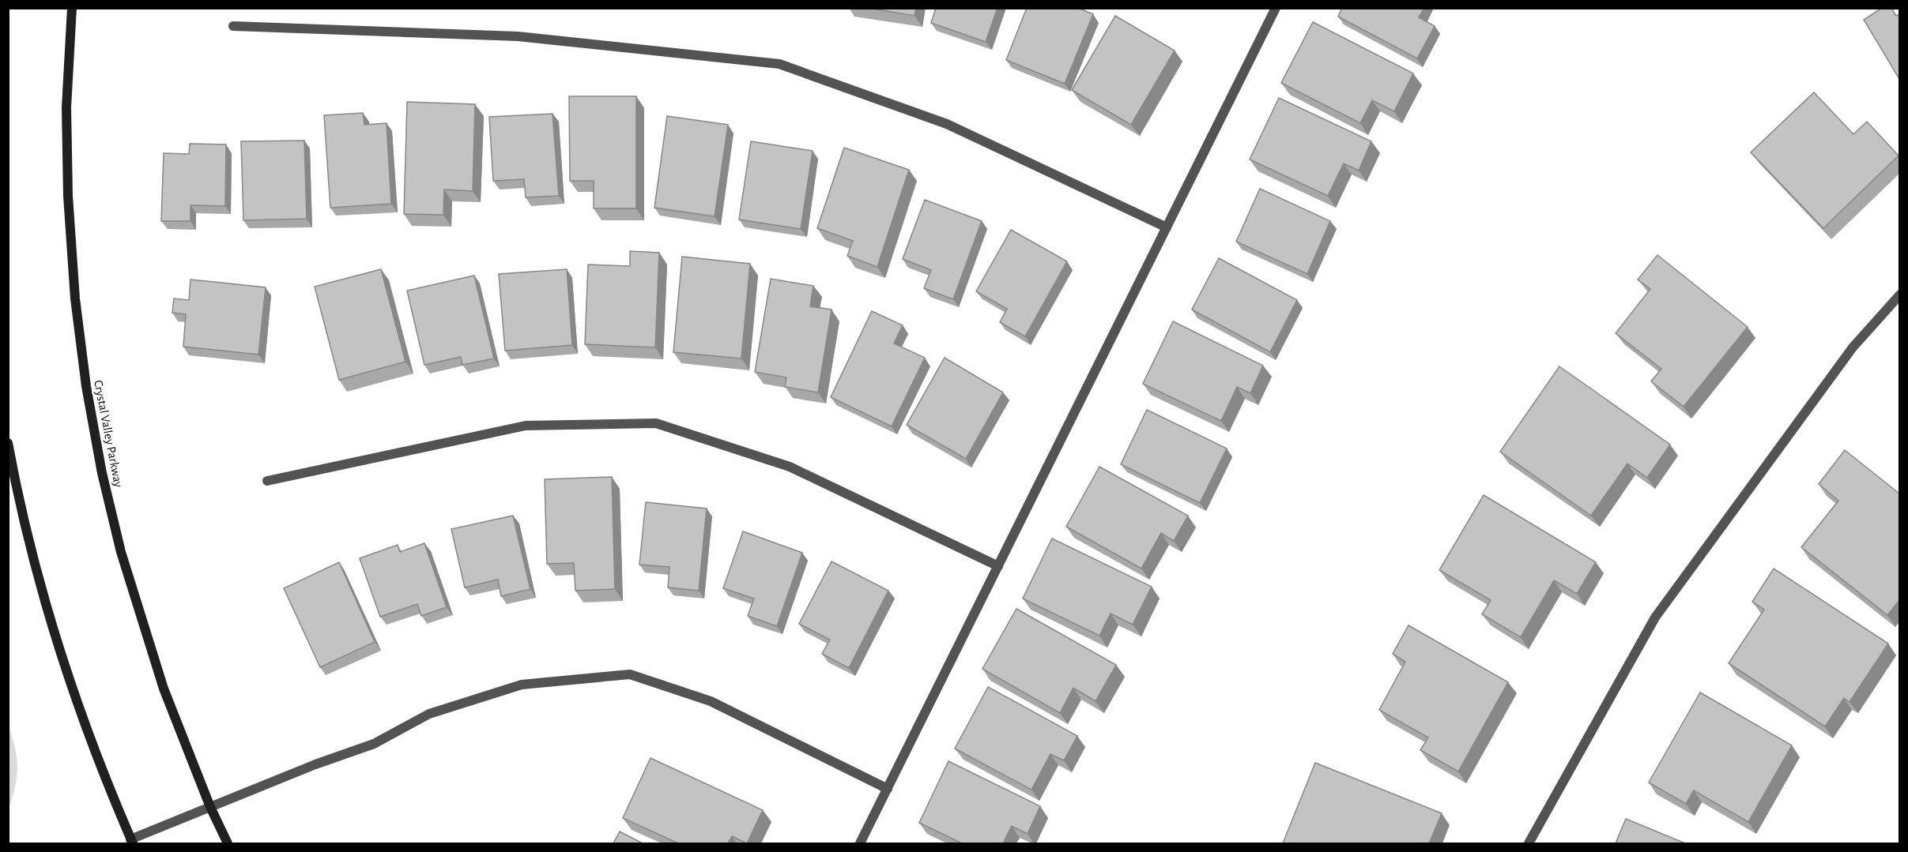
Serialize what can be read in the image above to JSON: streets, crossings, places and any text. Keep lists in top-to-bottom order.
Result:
{
  "streets": {
    "main road": ["Crystal Valley Parkway"]
  }
}
